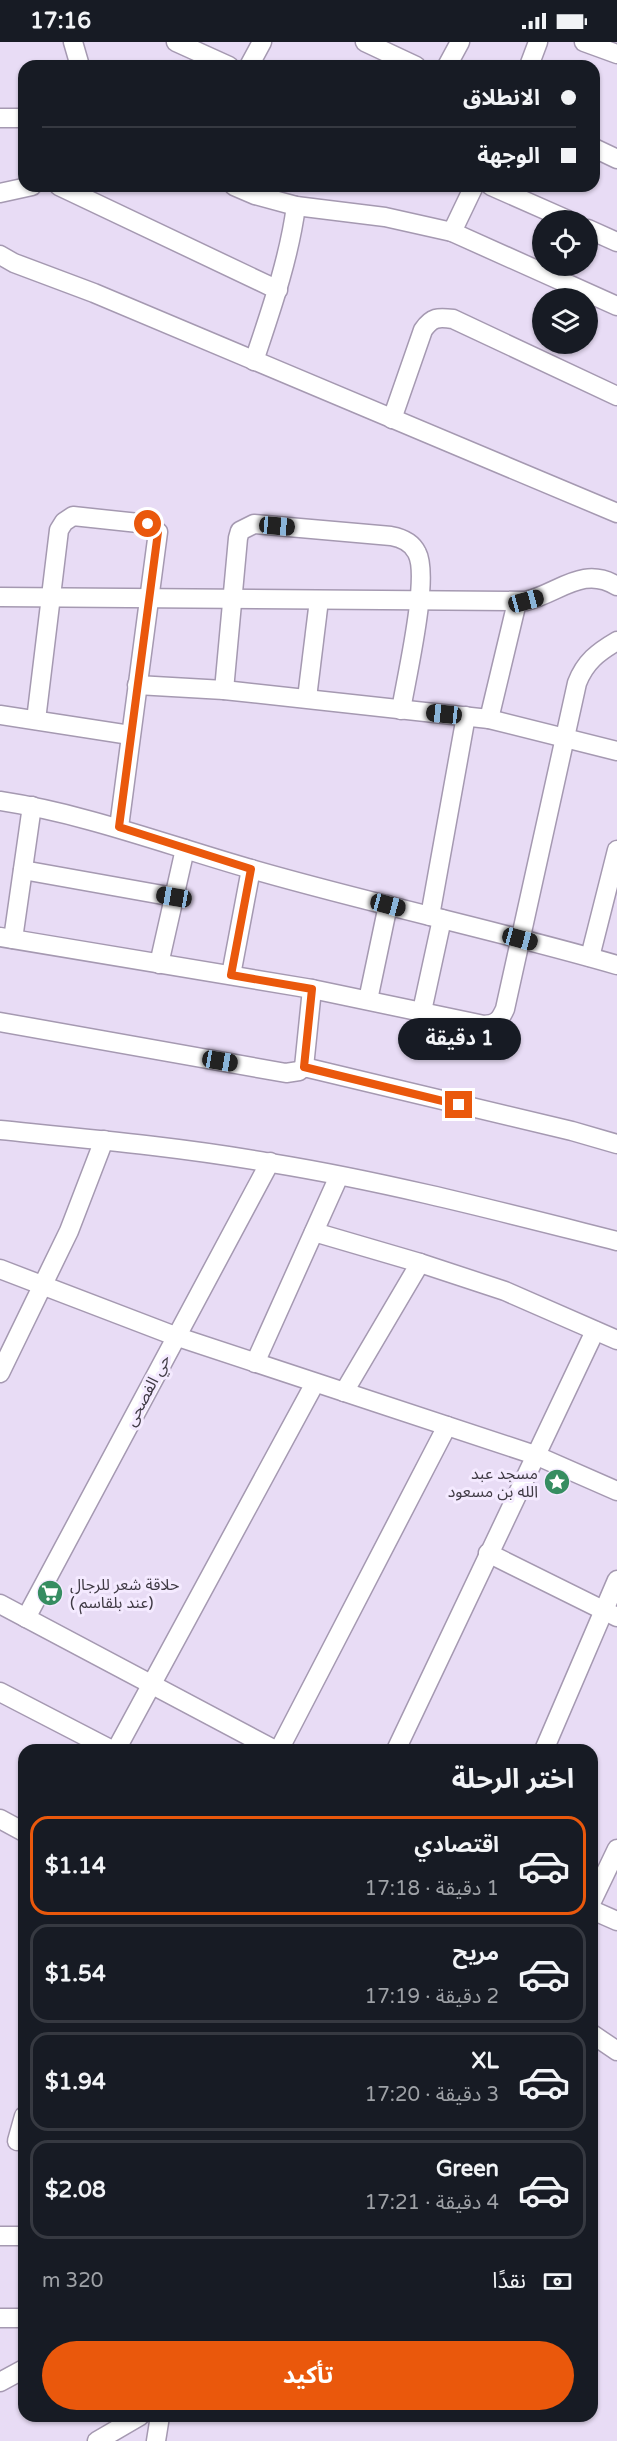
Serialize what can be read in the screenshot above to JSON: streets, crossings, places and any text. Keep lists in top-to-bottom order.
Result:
{
  "streets": {
    "street": ["حي الفصحى"]
  },
  "places": {
    "place": ["مسجد عبد الله بن مسعود"],
    "supermarket": ["حلاقة شعر للرجال ( عند بلقاسم)"]
  },
  "page": {
    "status": "17:16",
    "banner": ["الانطلاق", "الوجهة"],
    "bubble": "1 دقيقة",
    "heading": "اختر الرحلة",
    "list": [
      {
        "name": "اقتصادي",
        "note": "1 دقيقة · 17:18",
        "value": "$1.14"
      },
      {
        "name": "مريح",
        "note": "2 دقيقة · 17:19",
        "value": "$1.54"
      },
      {
        "name": "XL",
        "note": "3 دقيقة · 17:20",
        "value": "$1.94"
      },
      {
        "name": "Green",
        "note": "4 دقيقة · 17:21",
        "value": "$2.08"
      }
    ],
    "pay": ["نقدًا", "320 m"],
    "buttons": "تأكيد"
  }
}
